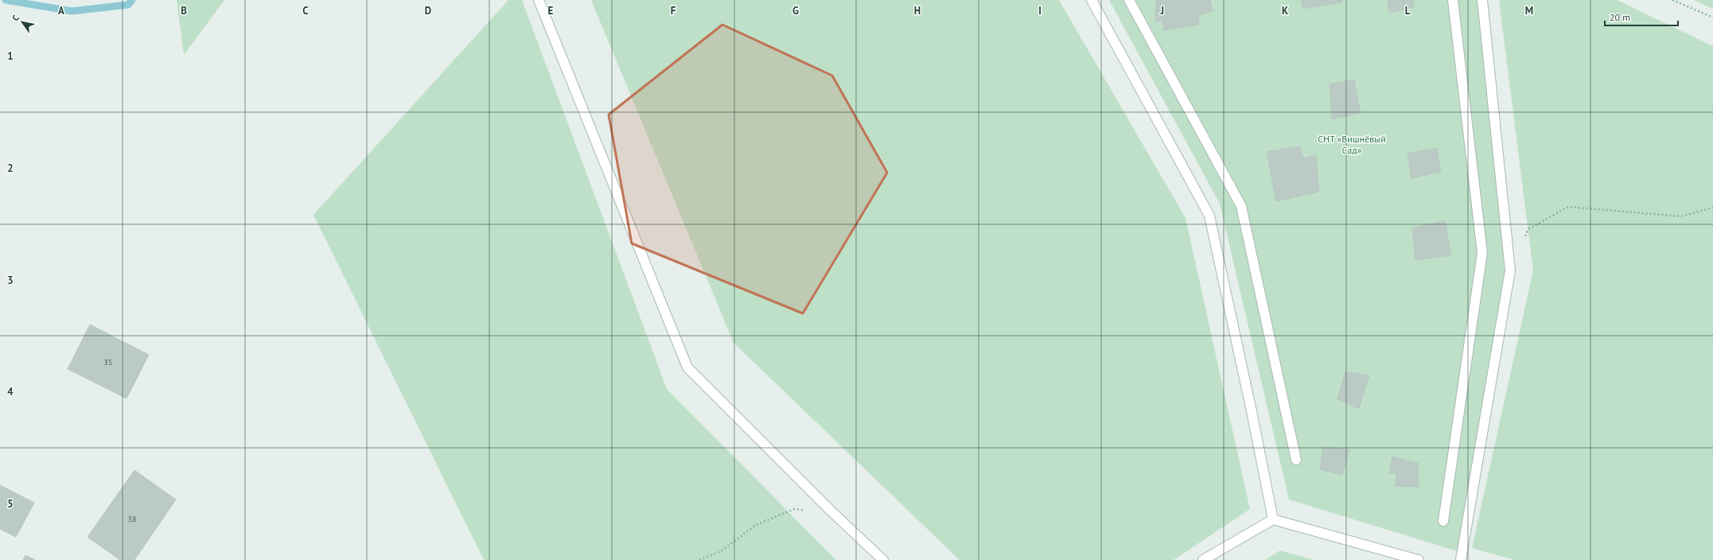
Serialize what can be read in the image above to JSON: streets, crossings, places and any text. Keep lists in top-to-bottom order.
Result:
{
  "parks": ["СНТ «Вишнёвый Сад»"],
  "house_numbers": ["35", "38"],
  "scale_bar": "20 m",
  "north": "top left",
  "grid": {
    "columns": [
      "A",
      "B",
      "C",
      "D",
      "E",
      "F",
      "G",
      "H",
      "I",
      "J",
      "K",
      "L",
      "M"
    ],
    "rows": [
      "1",
      "2",
      "3",
      "4",
      "5"
    ]
  }
}
